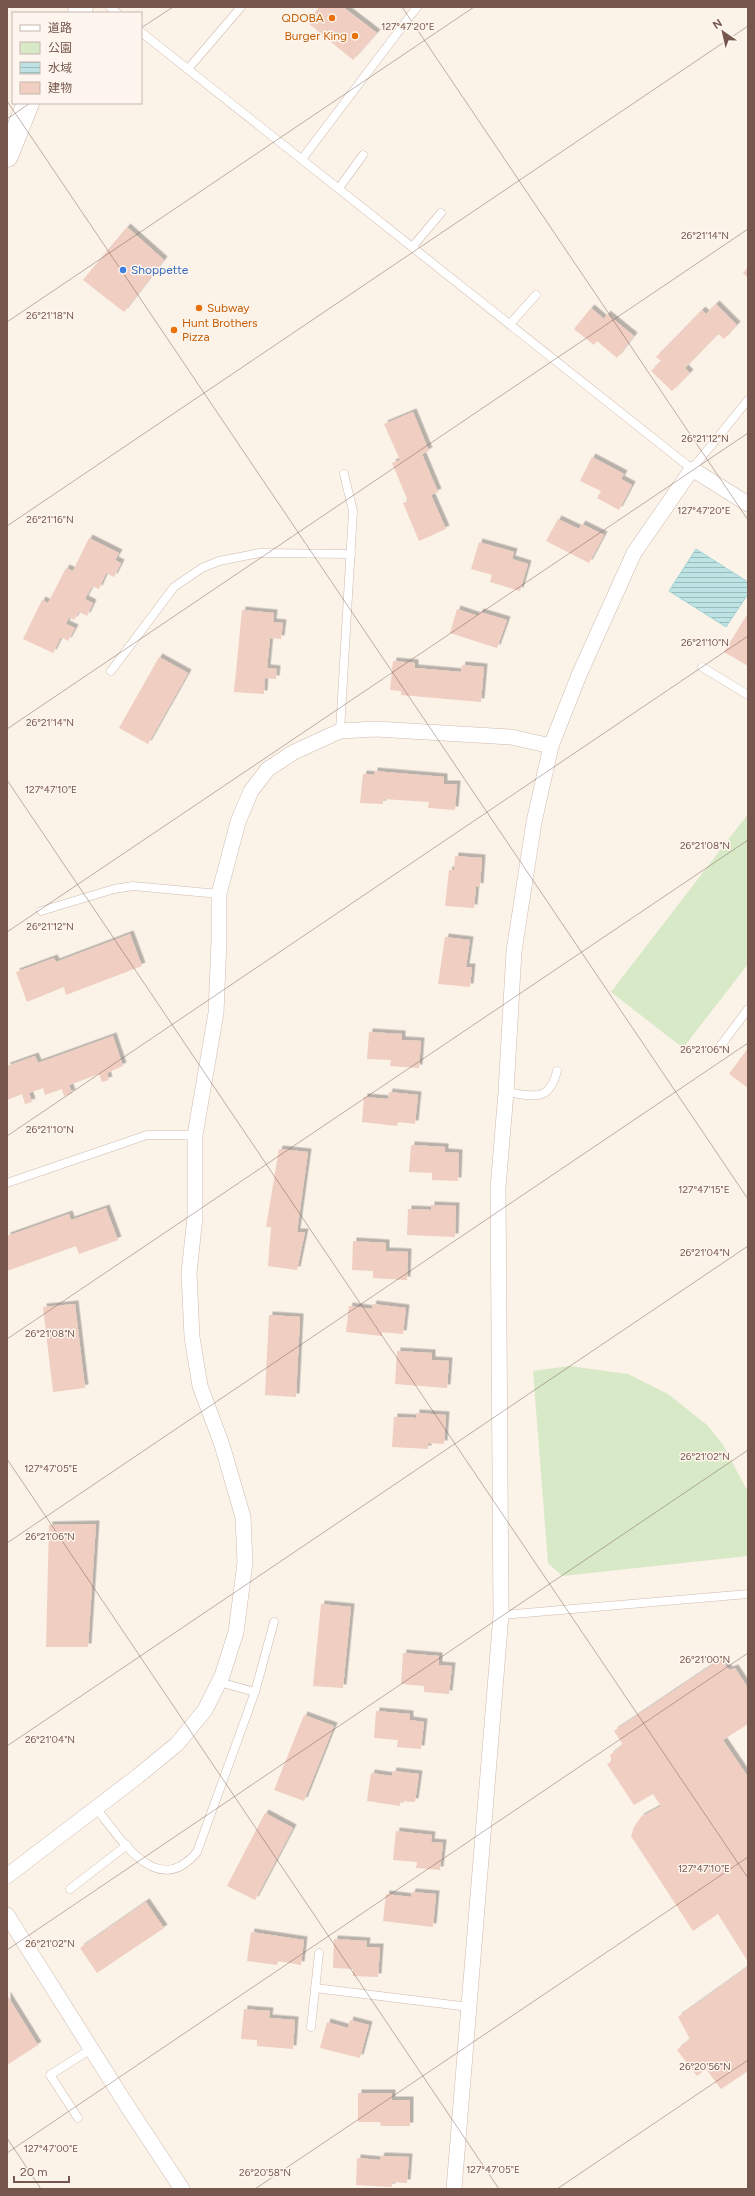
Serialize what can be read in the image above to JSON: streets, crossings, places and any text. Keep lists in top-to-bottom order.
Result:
{
  "places": [
    "QDOBA",
    "Burger King",
    "Shoppette",
    "Subway",
    "Hunt Brothers Pizza"
  ],
  "legend": [
    "道路",
    "公園",
    "水域",
    "建物"
  ],
  "scale_bar": "20 m",
  "north": "top left",
  "coordinates": [
    "127°47'20\"E",
    "26°21'14\"N",
    "26°21'18\"N",
    "26°21'12\"N",
    "26°21'16\"N",
    "26°21'10\"N",
    "127°47'10\"E",
    "26°21'08\"N",
    "26°21'06\"N",
    "127°47'15\"E",
    "26°21'04\"N",
    "26°21'02\"N",
    "127°47'05\"E",
    "26°21'00\"N",
    "26°20'56\"N",
    "127°47'00\"E",
    "26°20'58\"N"
  ]
}
